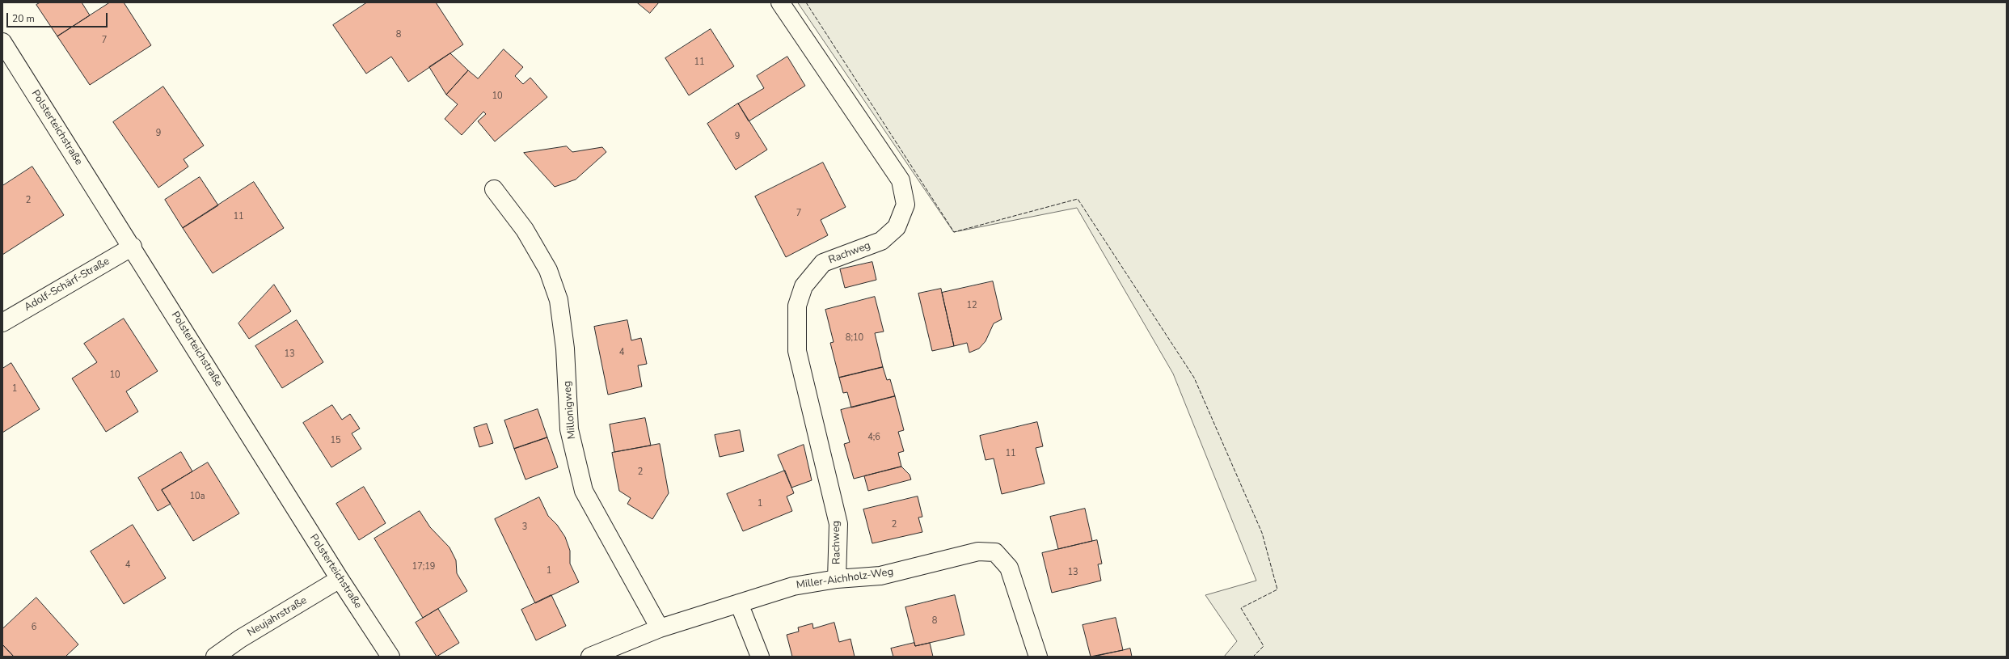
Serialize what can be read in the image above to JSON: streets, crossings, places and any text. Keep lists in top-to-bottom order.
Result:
{
  "streets": {
    "street": [
      "Polsterteichstraße",
      "Rachweg",
      "Adolf-Schärf-Straße",
      "Millonigweg",
      "Miller-Aichholz-Weg",
      "Neujahrstraße"
    ]
  },
  "crossings": [
    ["Polsterteichstraße", "Adolf-Schärf-Straße"],
    ["Polsterteichstraße", "Neujahrstraße"],
    ["Rachweg", "Miller-Aichholz-Weg"],
    ["Millonigweg", "Miller-Aichholz-Weg"]
  ],
  "house_numbers": [
    "8",
    "7",
    "11",
    "10",
    "9",
    "9",
    "2",
    "7",
    "11",
    "12",
    "8;10",
    "4",
    "13",
    "10",
    "1",
    "4;6",
    "15",
    "11",
    "2",
    "10a",
    "1",
    "2",
    "3",
    "4",
    "17;19",
    "1",
    "13",
    "8",
    "6"
  ],
  "scale_bar": "20 m"
}
